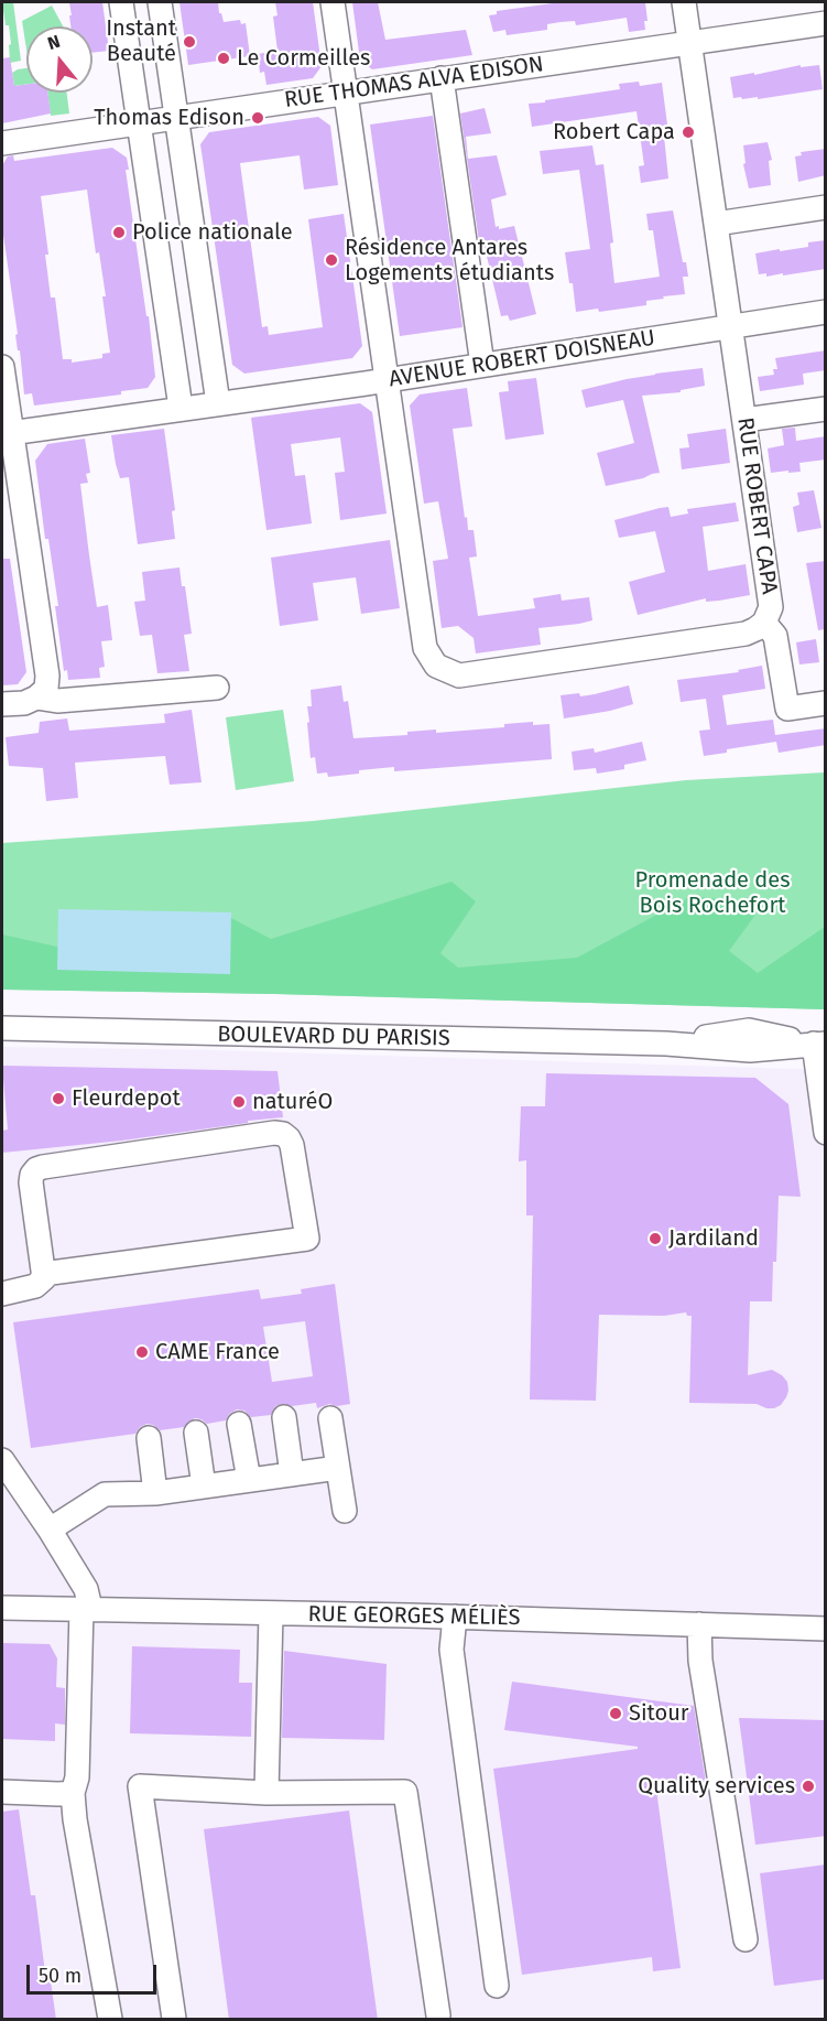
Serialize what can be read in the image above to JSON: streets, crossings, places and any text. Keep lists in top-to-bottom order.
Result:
{
  "streets": {
    "street": [
      "RUE THOMAS ALVA EDISON",
      "AVENUE ROBERT DOISNEAU",
      "RUE ROBERT CAPA",
      "BOULEVARD DU PARISIS",
      "RUE GEORGES MÉLIÈS"
    ]
  },
  "crossings": [
    ["RUE THOMAS ALVA EDISON", "RUE ROBERT CAPA"],
    ["AVENUE ROBERT DOISNEAU", "RUE ROBERT CAPA"]
  ],
  "parks": ["Promenade des Bois Rochefort"],
  "places": [
    "Instant Beauté",
    "Le Cormeilles",
    "Thomas Edison",
    "Robert Capa",
    "Police nationale",
    "Résidence Antares Logements étudiants",
    "Fleurdepot",
    "naturéO",
    "Jardiland",
    "CAME France",
    "Sitour",
    "Quality services"
  ],
  "scale_bar": "50 m",
  "north": "top"
}
